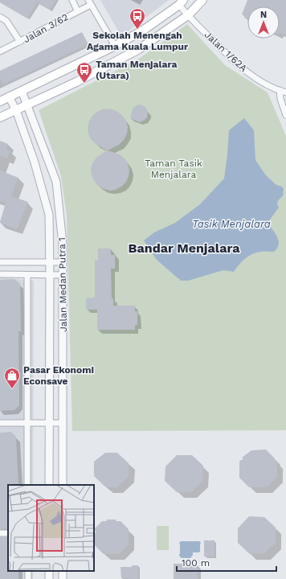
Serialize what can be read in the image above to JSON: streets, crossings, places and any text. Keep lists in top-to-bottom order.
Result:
{
  "streets": {
    "street": ["Jalan 3/62", "Jalan 1/62A", "Jalan Medan Putra 1"]
  },
  "districts": ["Bandar Menjalara"],
  "water": ["Tasik Menjalara"],
  "parks": ["Taman Tasik Menjalara"],
  "places": {
    "bus stop": ["Sekolah Menengah Agama Kuala Lumpur", "Taman Menjalara (Utara)"],
    "shop": ["Pasar Ekonomi Econsave"]
  },
  "scale_bar": "100 m",
  "north": "top"
}
